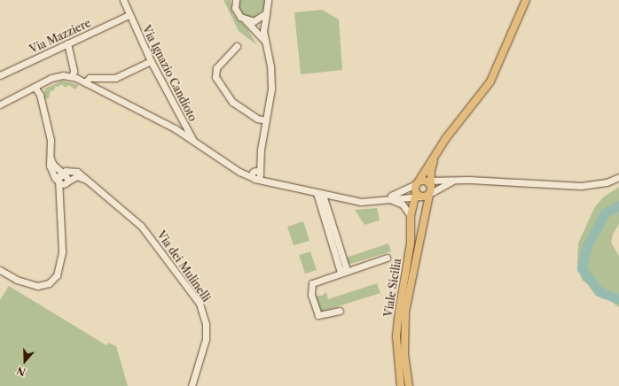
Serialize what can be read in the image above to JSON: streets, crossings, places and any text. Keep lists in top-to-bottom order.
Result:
{
  "streets": {
    "main road": ["Viale Sicilia"],
    "street": ["Via Mazziere", "Via Ignazio Candioto", "Via dei Mulinelli"]
  },
  "crossings": [
    ["Via Mazziere", "Via Ignazio Candioto"]
  ],
  "north": "bottom"
}
